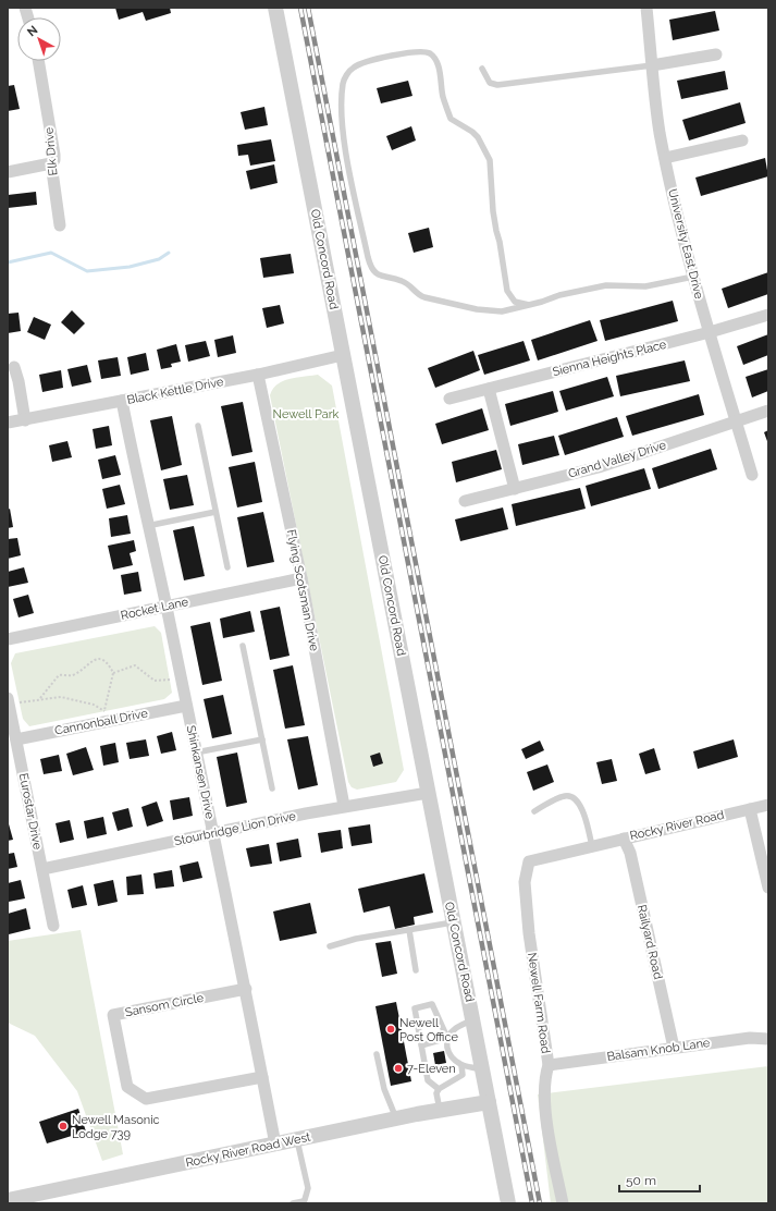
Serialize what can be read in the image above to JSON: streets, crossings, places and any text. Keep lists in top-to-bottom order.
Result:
{
  "streets": {
    "street": [
      "Elk Drive",
      "University East Drive",
      "Old Concord Road",
      "Sienna Heights Place",
      "Black Kettle Drive",
      "Grand Valley Drive",
      "Flying Scotsman Drive",
      "Rocket Lane",
      "Cannonball Drive",
      "Shinkansen Drive",
      "Eurostar Drive",
      "Rocky River Road",
      "Stourbridge Lion Drive",
      "Railyard Road",
      "Newell Farm Road",
      "Sansom Circle",
      "Balsam Knob Lane",
      "Rocky River Road West"
    ]
  },
  "crossings": [
    ["University East Drive", "Sienna Heights Place"],
    ["University East Drive", "Grand Valley Drive"],
    ["Old Concord Road", "Black Kettle Drive"],
    ["Old Concord Road", "Stourbridge Lion Drive"],
    ["Old Concord Road", "Rocky River Road West"],
    ["Black Kettle Drive", "Flying Scotsman Drive"],
    ["Black Kettle Drive", "Shinkansen Drive"],
    ["Flying Scotsman Drive", "Rocket Lane"],
    ["Flying Scotsman Drive", "Stourbridge Lion Drive"],
    ["Rocket Lane", "Shinkansen Drive"],
    ["Cannonball Drive", "Shinkansen Drive"],
    ["Cannonball Drive", "Eurostar Drive"],
    ["Shinkansen Drive", "Stourbridge Lion Drive"],
    ["Shinkansen Drive", "Sansom Circle"],
    ["Shinkansen Drive", "Rocky River Road West"],
    ["Eurostar Drive", "Stourbridge Lion Drive"],
    ["Rocky River Road", "Railyard Road"],
    ["Rocky River Road", "Newell Farm Road"],
    ["Railyard Road", "Balsam Knob Lane"],
    ["Newell Farm Road", "Balsam Knob Lane"]
  ],
  "parks": ["Newell Park"],
  "places": ["Newell Post Office", "7-Eleven", "Newell Masonic Lodge 739"],
  "scale_bar": "50 m",
  "north": "top left"
}
